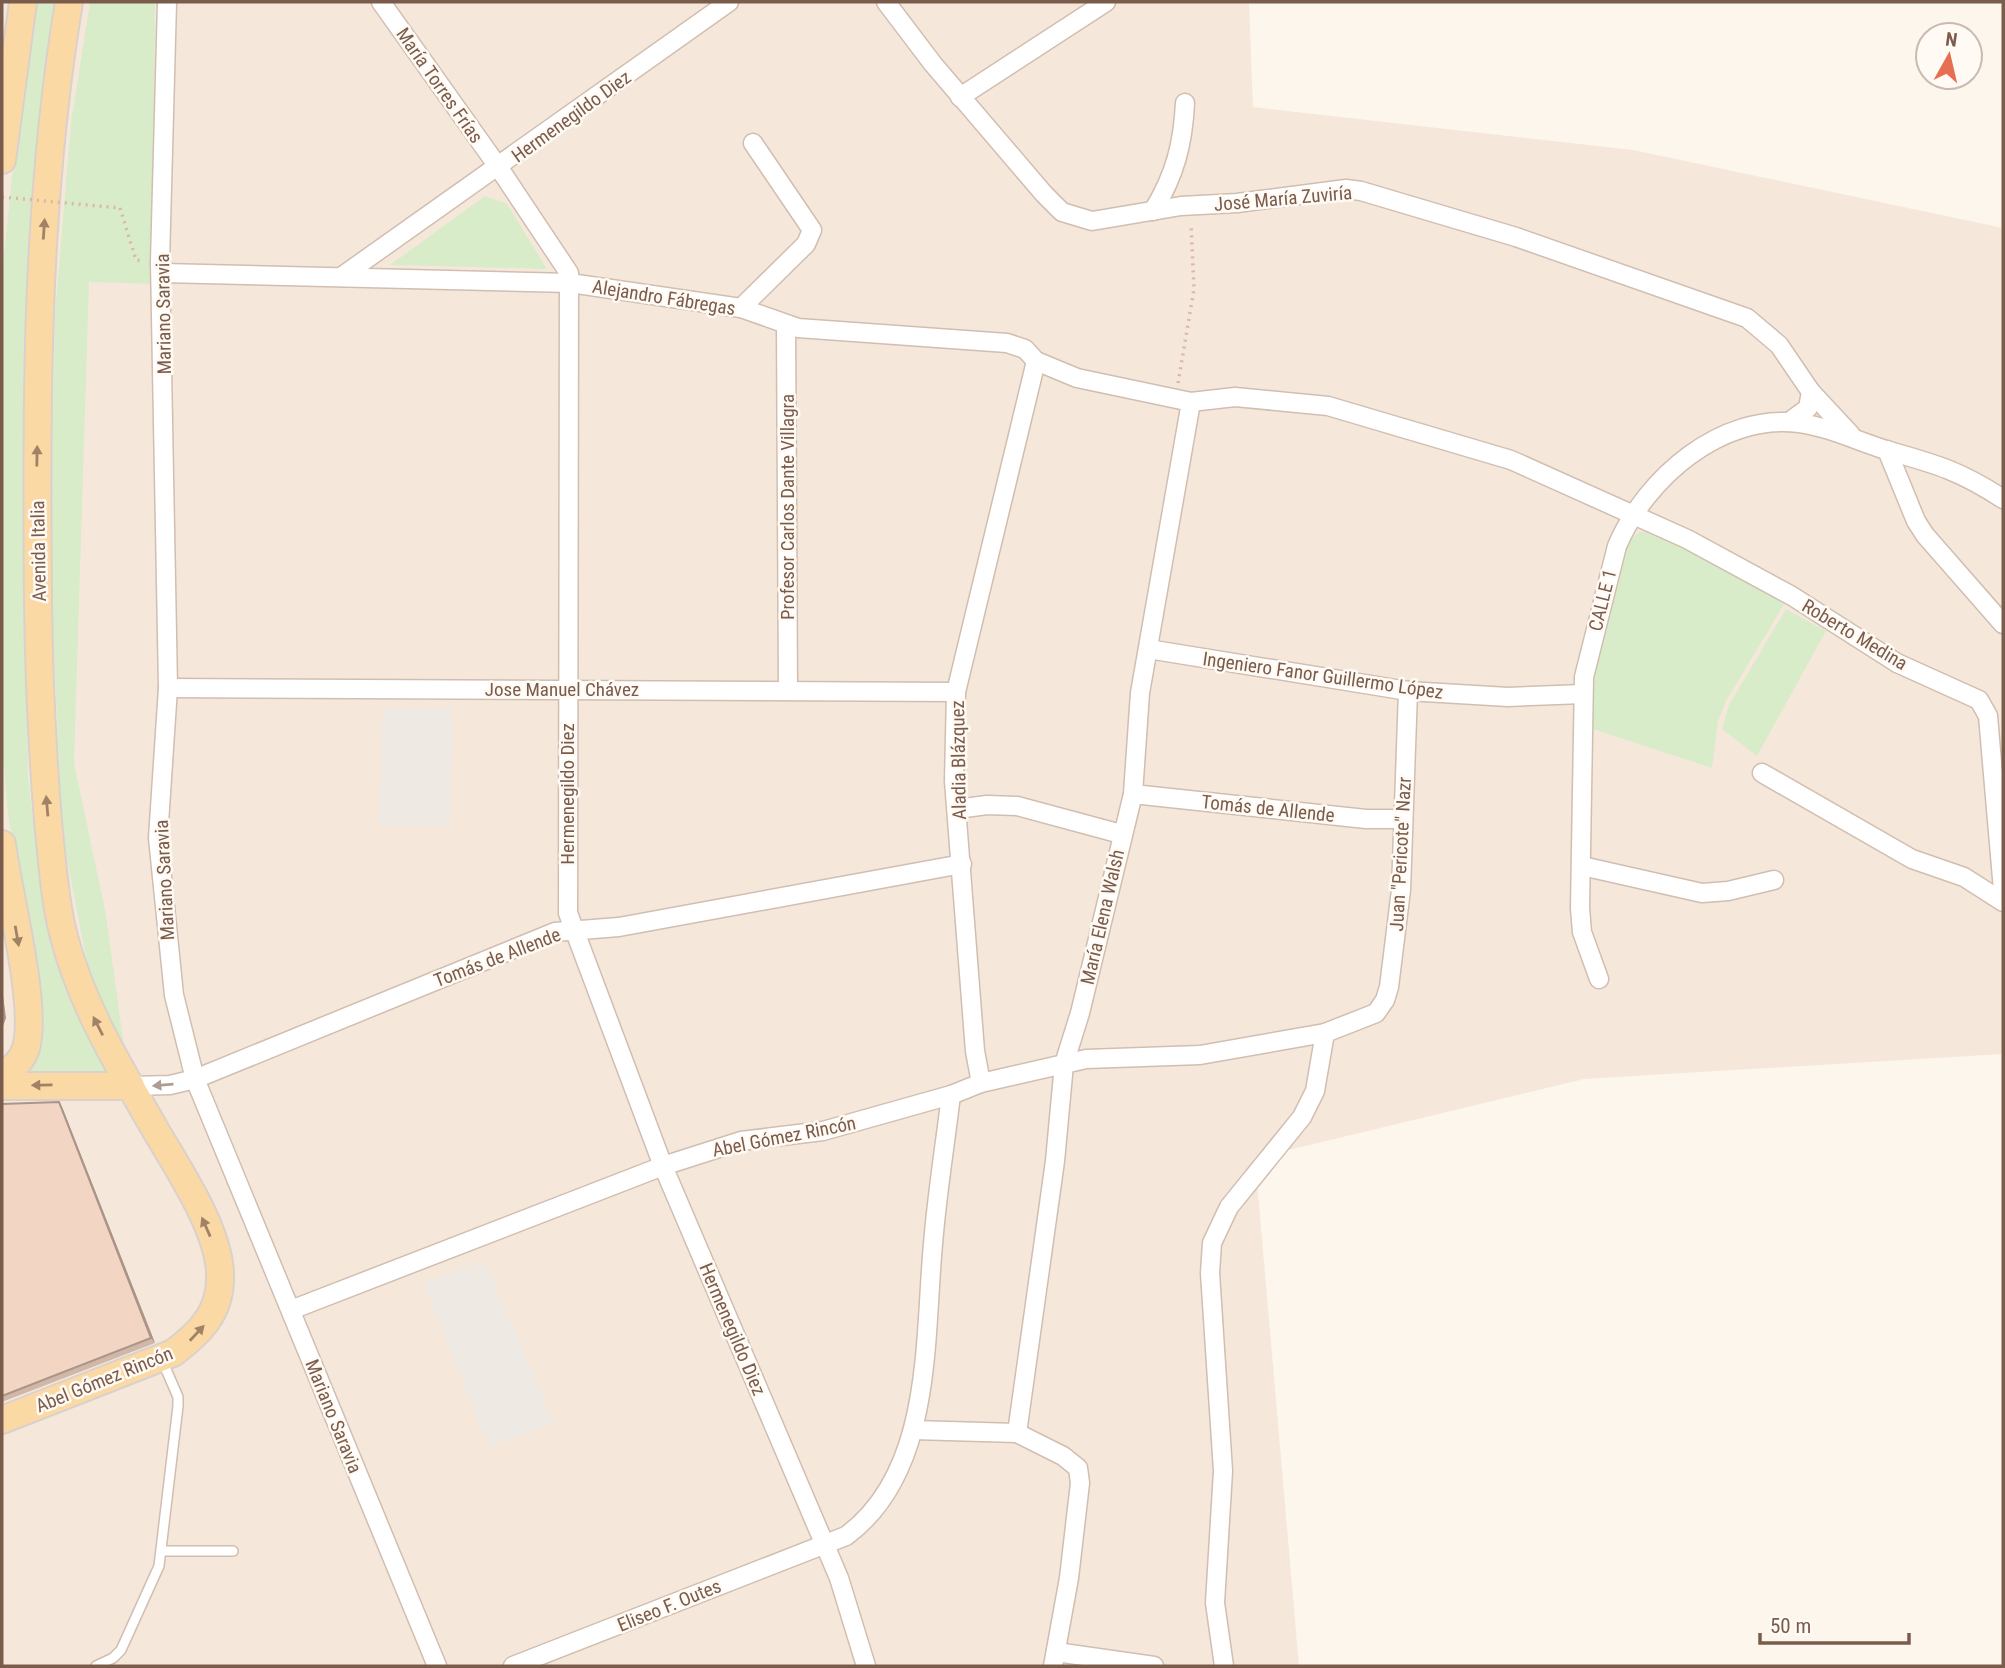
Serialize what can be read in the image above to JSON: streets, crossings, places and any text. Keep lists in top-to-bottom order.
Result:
{
  "streets": {
    "main road": ["Avenida Italia", "Abel Gómez Rincón"],
    "street": [
      "María Torres Frías",
      "Hermenegildo Diez",
      "José María Zuviría",
      "Alejandro Fábregas",
      "Mariano Saravia",
      "Profesor Carlos Dante Villagra",
      "CALLE 1",
      "Roberto Medina",
      "Ingeniero Fanor Guillermo López",
      "Jose Manuel Chávez",
      "Aladia Blázquez",
      "Tomás de Allende",
      "Juan \"Pericote\" Nazr",
      "María Elena Walsh",
      "Eliseo F. Outes"
    ]
  },
  "crossings": [
    ["María Torres Frías", "Hermenegildo Diez"],
    ["Hermenegildo Diez", "Alejandro Fábregas"],
    ["Hermenegildo Diez", "Jose Manuel Chávez"],
    ["Hermenegildo Diez", "Tomás de Allende"],
    ["Hermenegildo Diez", "Abel Gómez Rincón"],
    ["Hermenegildo Diez", "Eliseo F. Outes"],
    ["José María Zuviría", "CALLE 1"],
    ["Alejandro Fábregas", "Mariano Saravia"],
    ["Alejandro Fábregas", "Profesor Carlos Dante Villagra"],
    ["Alejandro Fábregas", "Roberto Medina"],
    ["Alejandro Fábregas", "Aladia Blázquez"],
    ["Alejandro Fábregas", "María Elena Walsh"],
    ["Mariano Saravia", "Jose Manuel Chávez"],
    ["Mariano Saravia", "Tomás de Allende"],
    ["Mariano Saravia", "Abel Gómez Rincón"],
    ["Profesor Carlos Dante Villagra", "Jose Manuel Chávez"],
    ["Avenida Italia", "Tomás de Allende"],
    ["Avenida Italia", "Abel Gómez Rincón"],
    ["CALLE 1", "Roberto Medina"],
    ["CALLE 1", "Ingeniero Fanor Guillermo López"],
    ["Roberto Medina", "María Elena Walsh"],
    ["Ingeniero Fanor Guillermo López", "Juan \"Pericote\" Nazr"],
    ["Ingeniero Fanor Guillermo López", "María Elena Walsh"],
    ["Jose Manuel Chávez", "Aladia Blázquez"],
    ["Aladia Blázquez", "Tomás de Allende"],
    ["Aladia Blázquez", "Abel Gómez Rincón"],
    ["Tomás de Allende", "Juan \"Pericote\" Nazr"],
    ["Tomás de Allende", "María Elena Walsh"],
    ["Juan \"Pericote\" Nazr", "Abel Gómez Rincón"],
    ["María Elena Walsh", "Abel Gómez Rincón"],
    ["Abel Gómez Rincón", "Eliseo F. Outes"]
  ],
  "scale_bar": "50 m",
  "north": "top"
}
